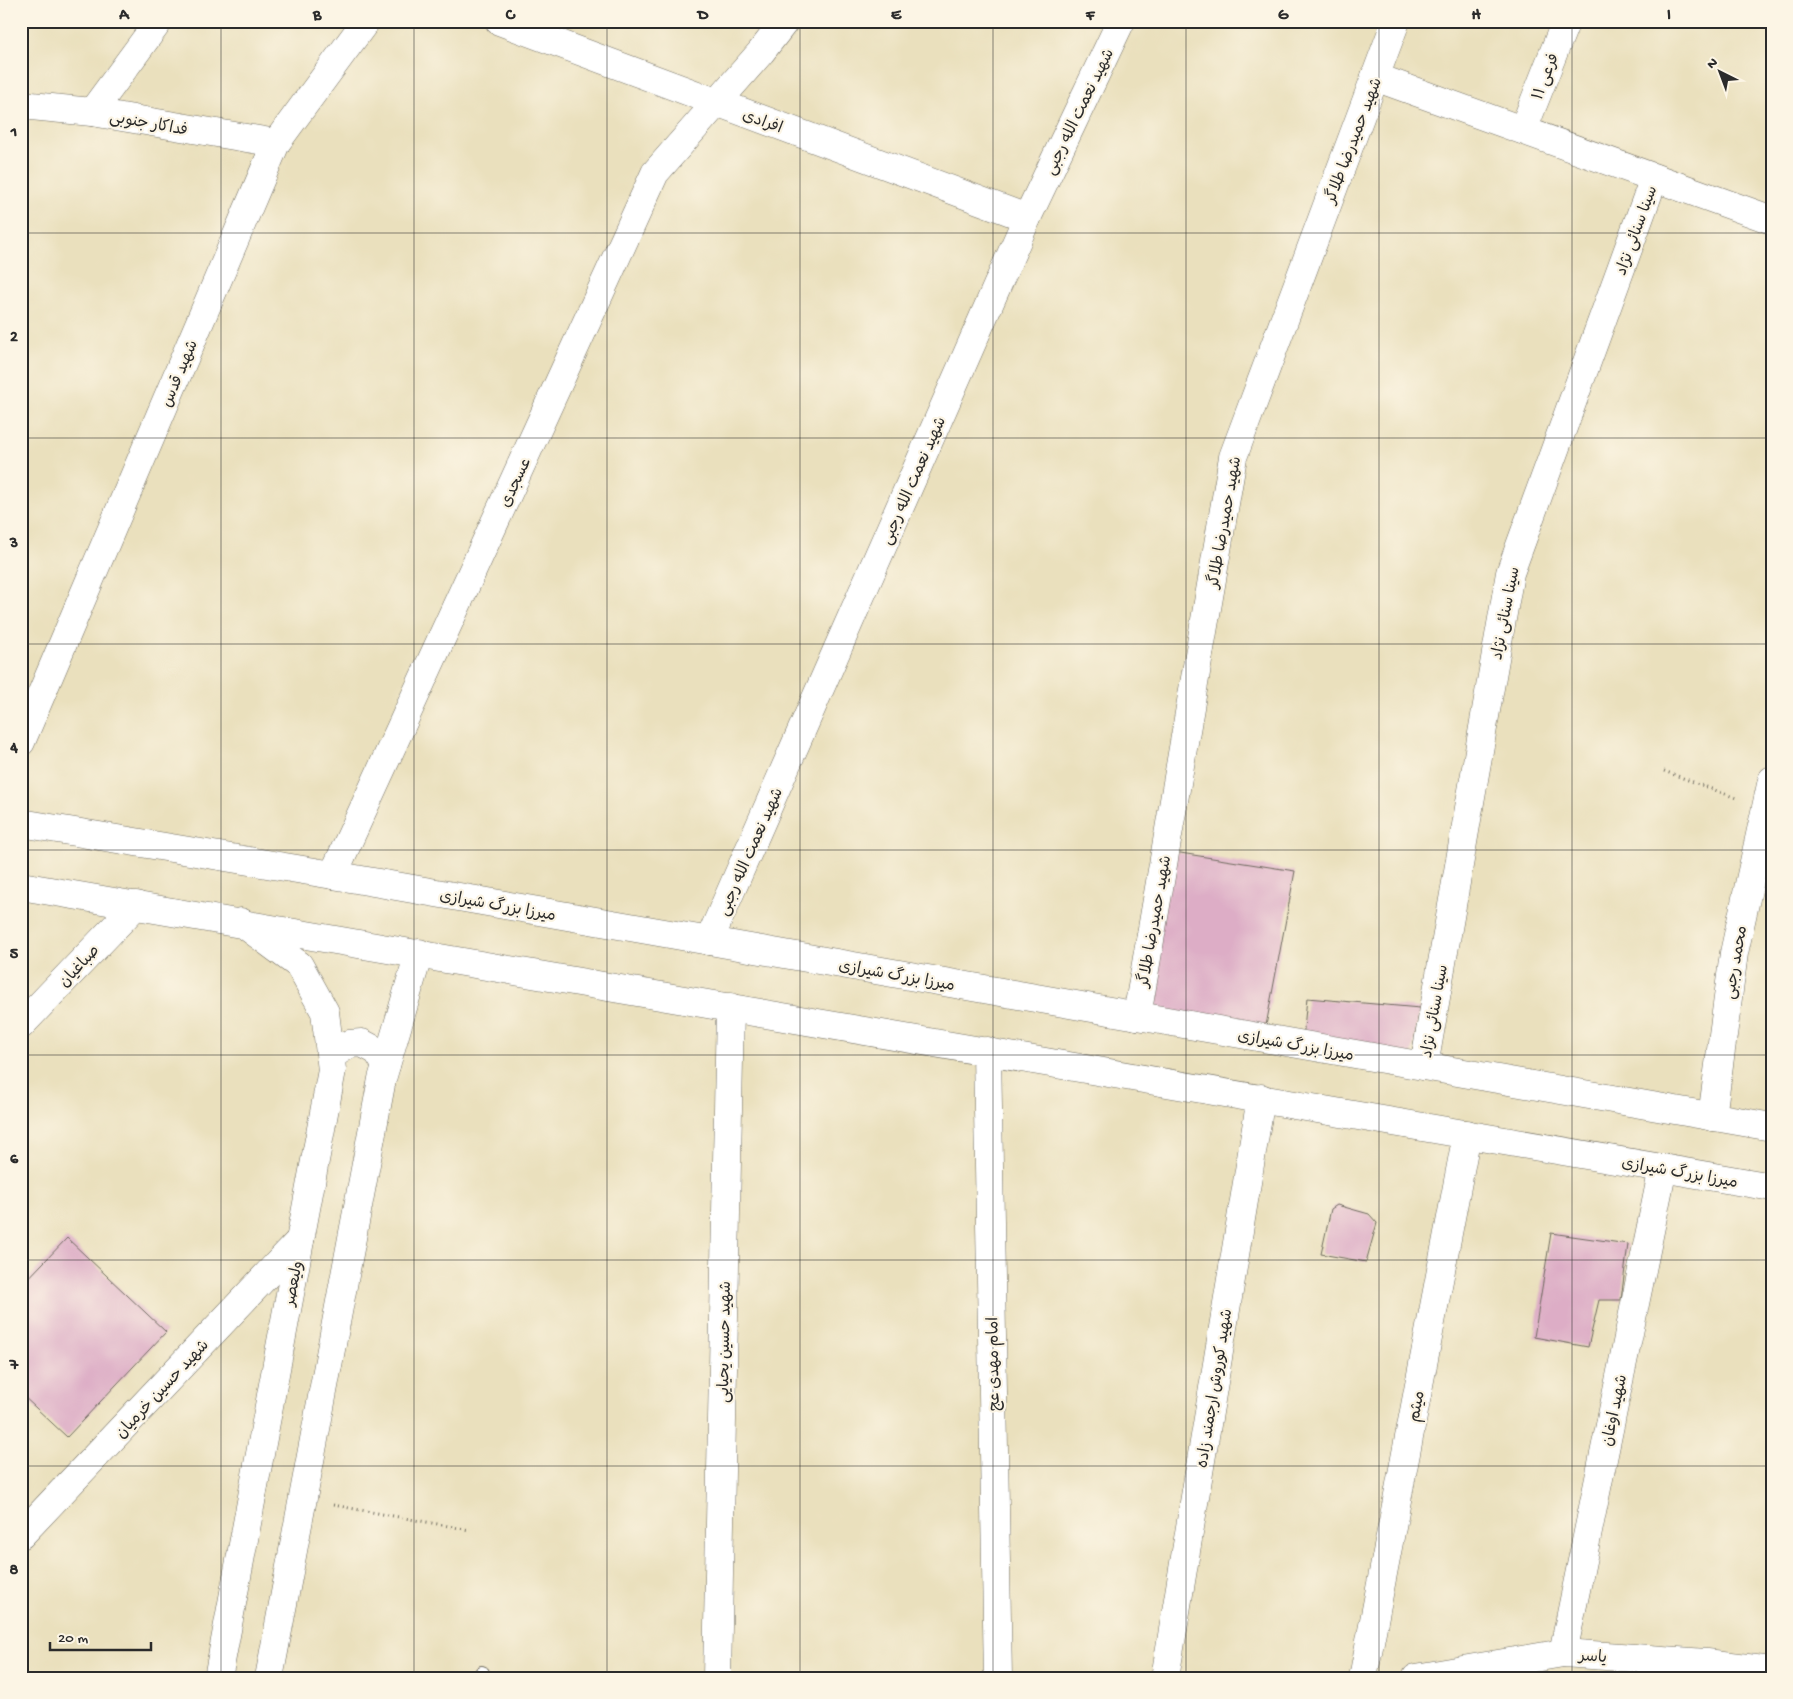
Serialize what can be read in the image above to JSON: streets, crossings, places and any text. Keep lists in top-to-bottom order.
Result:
{
  "streets": {
    "street": [
      "فرعی ۱۱",
      "شهید نعمت الله رجبی",
      "افرادی",
      "فداکار جنوبی",
      "شهید حمیدرضا طلاگر",
      "سینا سنائی نژاد",
      "شهید قدس",
      "عسجدی",
      "میرزا بزرگ شیرازی",
      "محمد رجبی",
      "صباغیان",
      "ولیعصر",
      "شهید حسین یحیایی",
      "امام مهدی عج",
      "شهید حسین خرمیان",
      "شهید کوروش ارجمند زاده",
      "میثم",
      "شهید اوغان",
      "یاسر"
    ]
  },
  "crossings": [
    ["شهید نعمت الله رجبی", "افرادی"],
    ["شهید نعمت الله رجبی", "میرزا بزرگ شیرازی"],
    ["افرادی", "عسجدی"],
    ["فداکار جنوبی", "شهید قدس"],
    ["شهید حمیدرضا طلاگر", "میرزا بزرگ شیرازی"],
    ["سینا سنائی نژاد", "میرزا بزرگ شیرازی"],
    ["عسجدی", "میرزا بزرگ شیرازی"],
    ["میرزا بزرگ شیرازی", "محمد رجبی"],
    ["میرزا بزرگ شیرازی", "صباغیان"],
    ["میرزا بزرگ شیرازی", "ولیعصر"],
    ["میرزا بزرگ شیرازی", "شهید حسین یحیایی"],
    ["میرزا بزرگ شیرازی", "امام مهدی عج"],
    ["میرزا بزرگ شیرازی", "شهید کوروش ارجمند زاده"],
    ["میرزا بزرگ شیرازی", "میثم"],
    ["میرزا بزرگ شیرازی", "شهید اوغان"],
    ["ولیعصر", "شهید حسین خرمیان"],
    ["شهید اوغان", "یاسر"]
  ],
  "scale_bar": "20 m",
  "north": "top left",
  "grid": {
    "columns": [
      "A",
      "B",
      "C",
      "D",
      "E",
      "F",
      "G",
      "H",
      "I"
    ],
    "rows": [
      "1",
      "2",
      "3",
      "4",
      "5",
      "6",
      "7",
      "8"
    ]
  }
}
